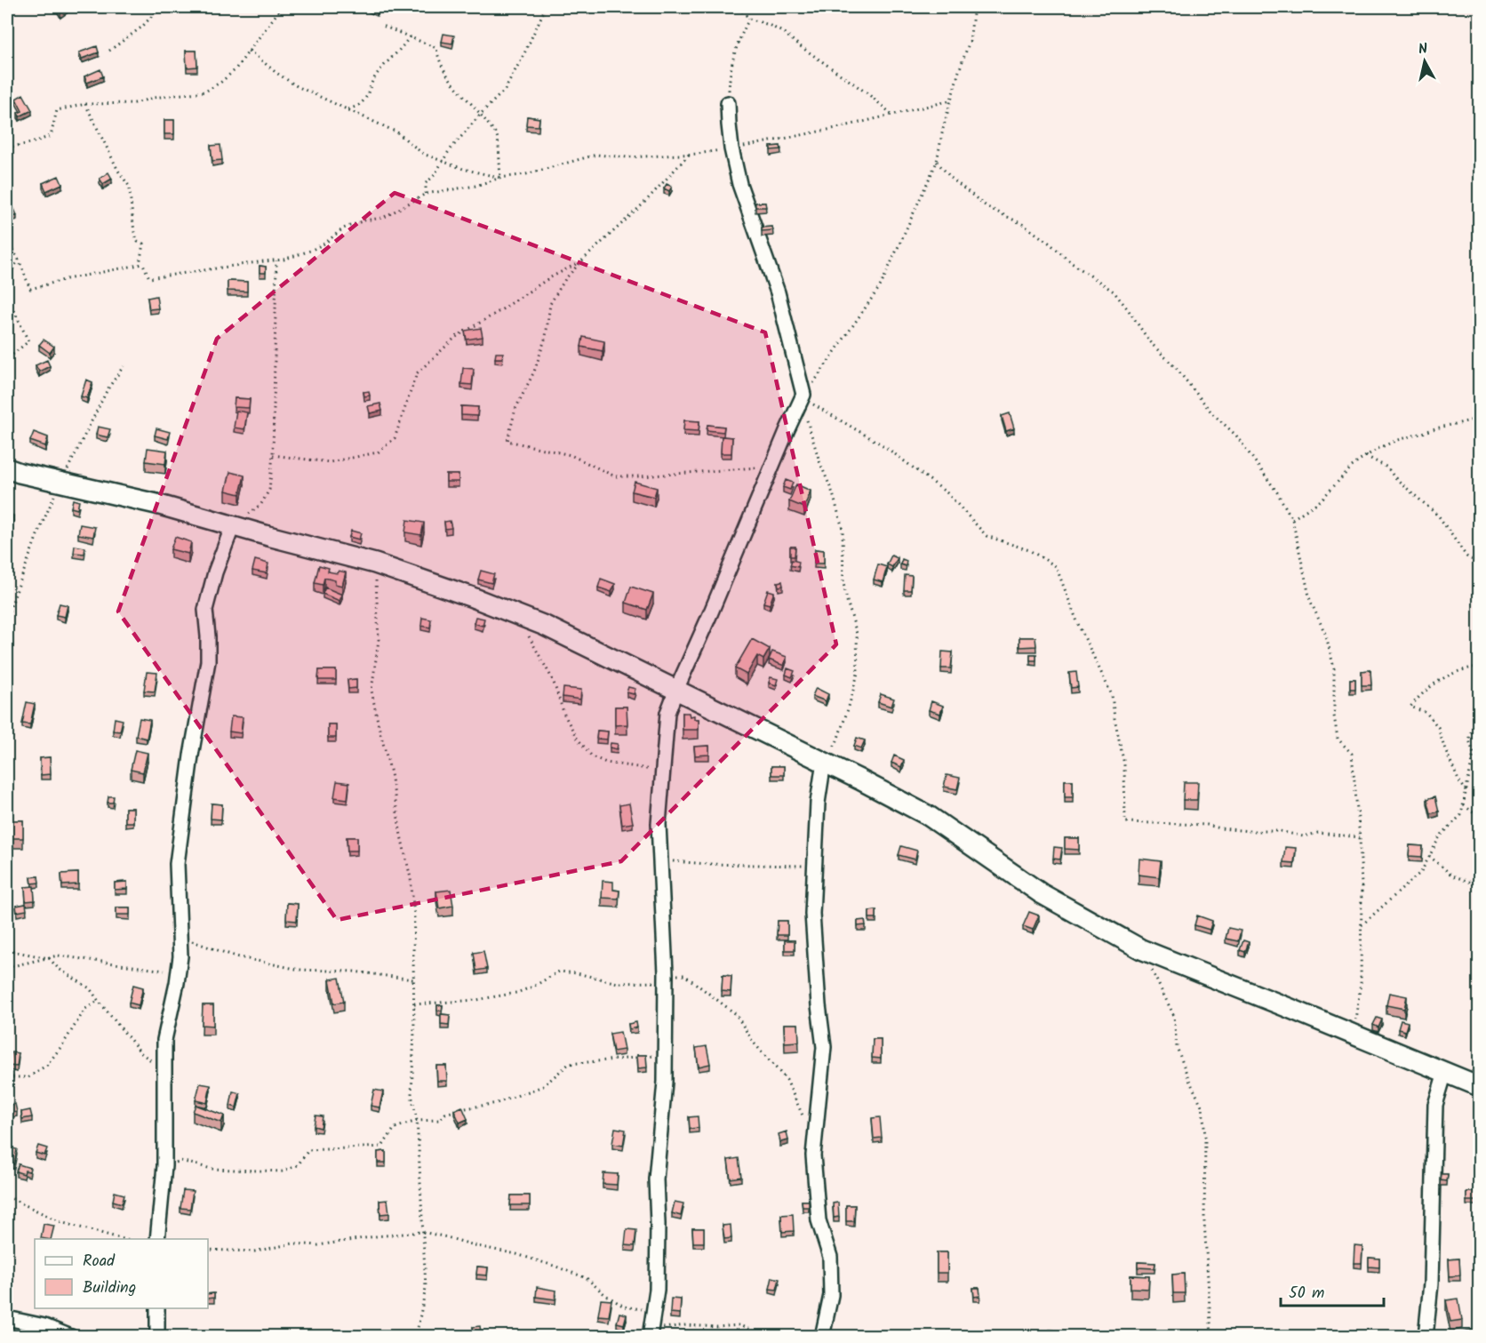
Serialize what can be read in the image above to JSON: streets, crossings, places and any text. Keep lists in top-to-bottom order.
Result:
{
  "legend": ["Road", "Building"],
  "scale_bar": "50 m",
  "north": "top"
}
